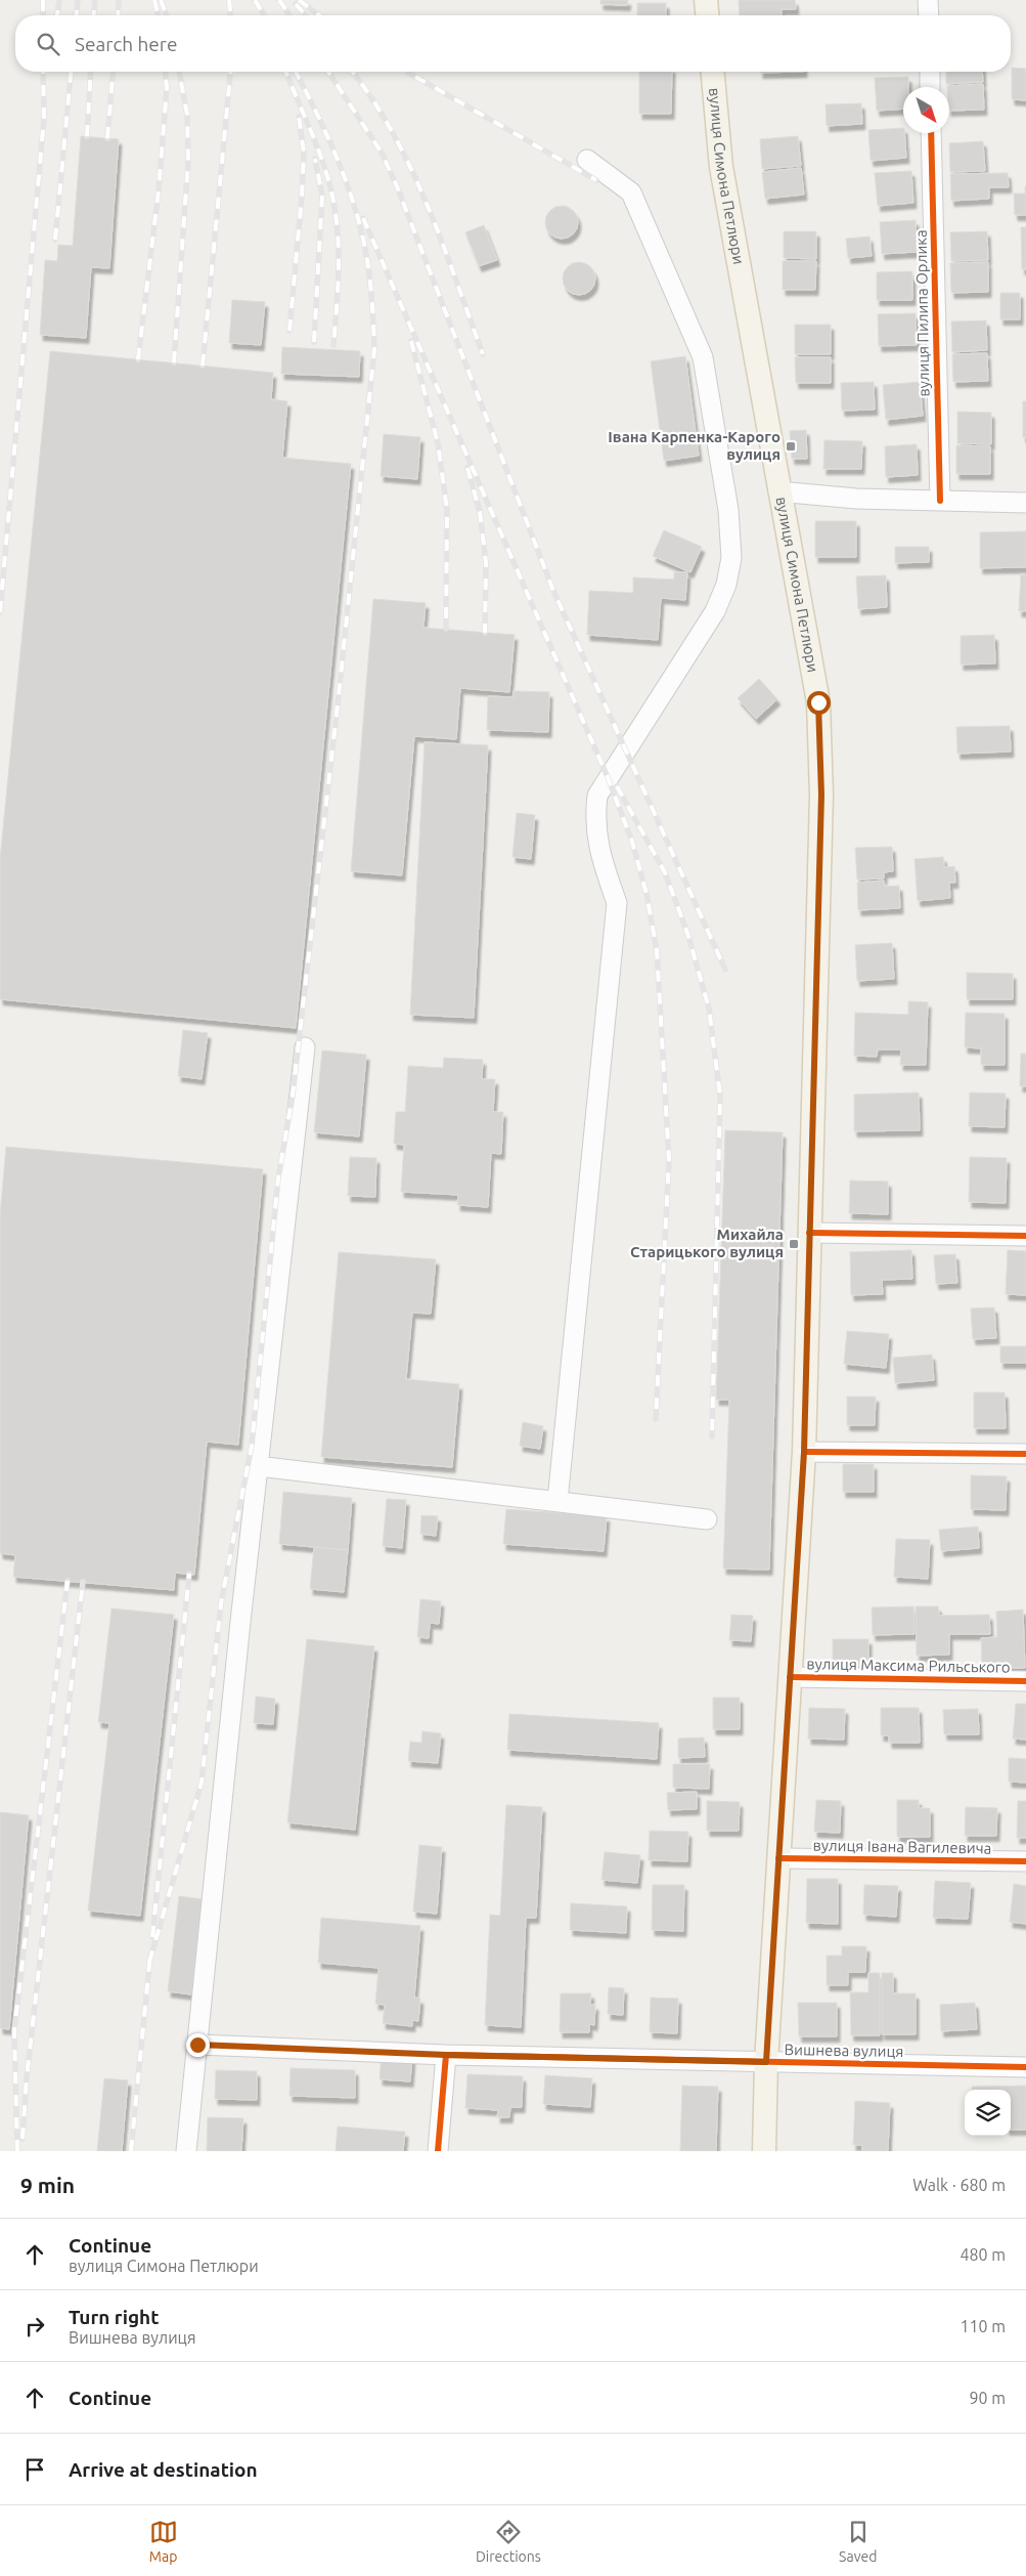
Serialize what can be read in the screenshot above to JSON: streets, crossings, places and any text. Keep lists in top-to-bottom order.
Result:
{
  "streets": {
    "main road": ["вулиця Симона Петлюри"],
    "street": [
      "вулиця Пилипа Орлика",
      "вулиця Максима Рильського",
      "вулиця Івана Вагилевича",
      "Вишнева вулиця"
    ]
  },
  "crossings": [
    ["вулиця Симона Петлюри", "вулиця Максима Рильського"],
    ["вулиця Симона Петлюри", "вулиця Івана Вагилевича"],
    ["вулиця Симона Петлюри", "Вишнева вулиця"]
  ],
  "places": {
    "transit": ["Івана Карпенка-Карого вулиця", "Михайла Старицького вулиця"]
  },
  "north": "bottom right",
  "page": {
    "search": "Search here",
    "heading": ["9 min", "Walk · 680 m"],
    "list": [
      ["Continue", "вулиця Симона Петлюри", "480 m"],
      ["Turn right", "Вишнева вулиця", "110 m"],
      ["Continue", "90 m"],
      "Arrive at destination"
    ],
    "nav": ["Map", "Directions", "Saved"]
  }
}
